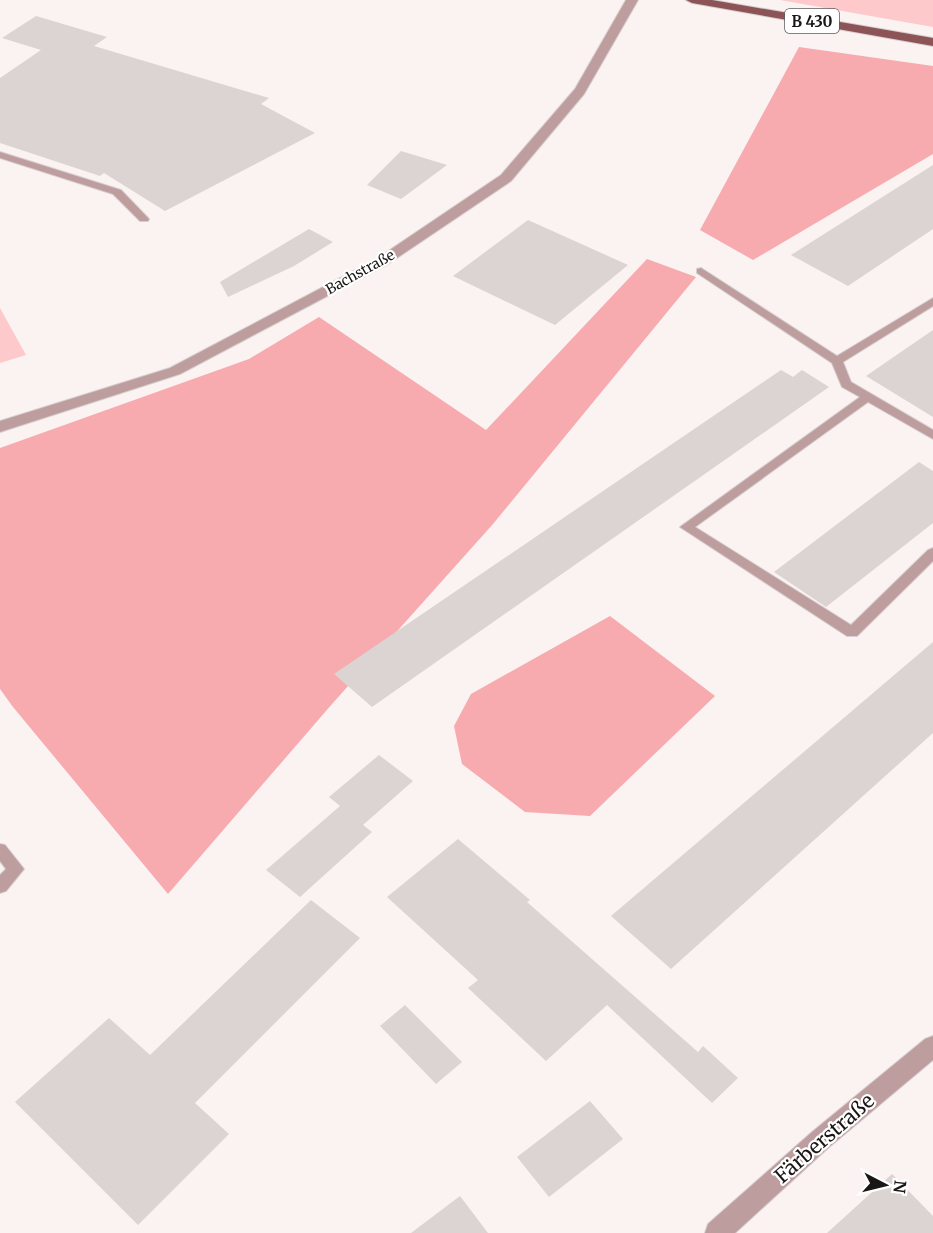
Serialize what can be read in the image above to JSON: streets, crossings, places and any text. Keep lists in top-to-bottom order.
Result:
{
  "streets": {
    "main road": ["B 430"],
    "street": ["Bachstraße", "Färberstraße"]
  },
  "north": "right"
}
